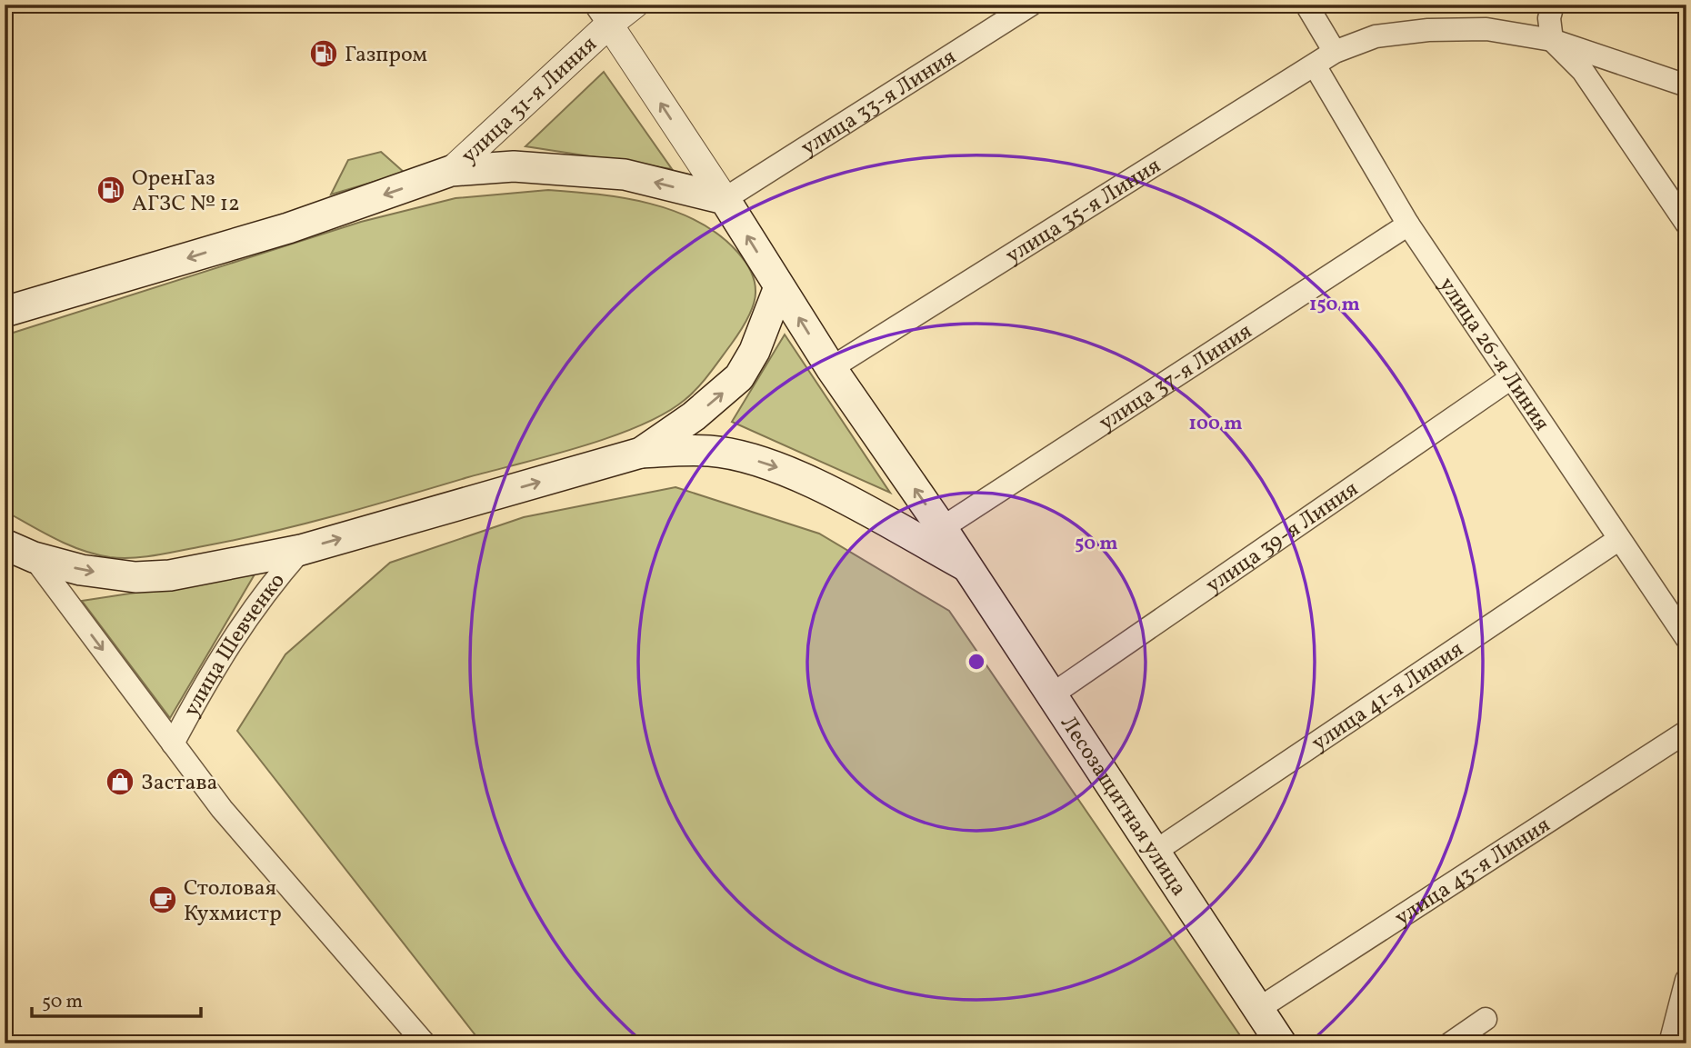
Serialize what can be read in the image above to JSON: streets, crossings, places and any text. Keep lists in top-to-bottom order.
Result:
{
  "streets": {
    "main road": ["Лесозащитная улица"],
    "street": [
      "улица 31-я Линия",
      "улица 33-я Линия",
      "улица 35-я Линия",
      "улица 26-я Линия",
      "улица 37-я Линия",
      "улица 39-я Линия",
      "улица Шевченко",
      "улица 41-я Линия",
      "улица 43-я Линия"
    ]
  },
  "crossings": [
    ["улица 33-я Линия", "Лесозащитная улица"],
    ["улица 35-я Линия", "улица 26-я Линия"],
    ["улица 35-я Линия", "Лесозащитная улица"],
    ["улица 26-я Линия", "улица 37-я Линия"],
    ["улица 26-я Линия", "улица 39-я Линия"],
    ["улица 26-я Линия", "улица 41-я Линия"],
    ["улица 37-я Линия", "Лесозащитная улица"],
    ["улица 39-я Линия", "Лесозащитная улица"],
    ["улица 41-я Линия", "Лесозащитная улица"],
    ["Лесозащитная улица", "улица 43-я Линия"]
  ],
  "places": {
    "fuel station": ["Газпром", "ОренГаз АГЗС № 12"],
    "shop": ["Застава"],
    "cafe": ["Столовая Кухмистр"]
  },
  "scale_bar": "50 m",
  "rings": ["150 m", "100 m", "50 m"]
}
